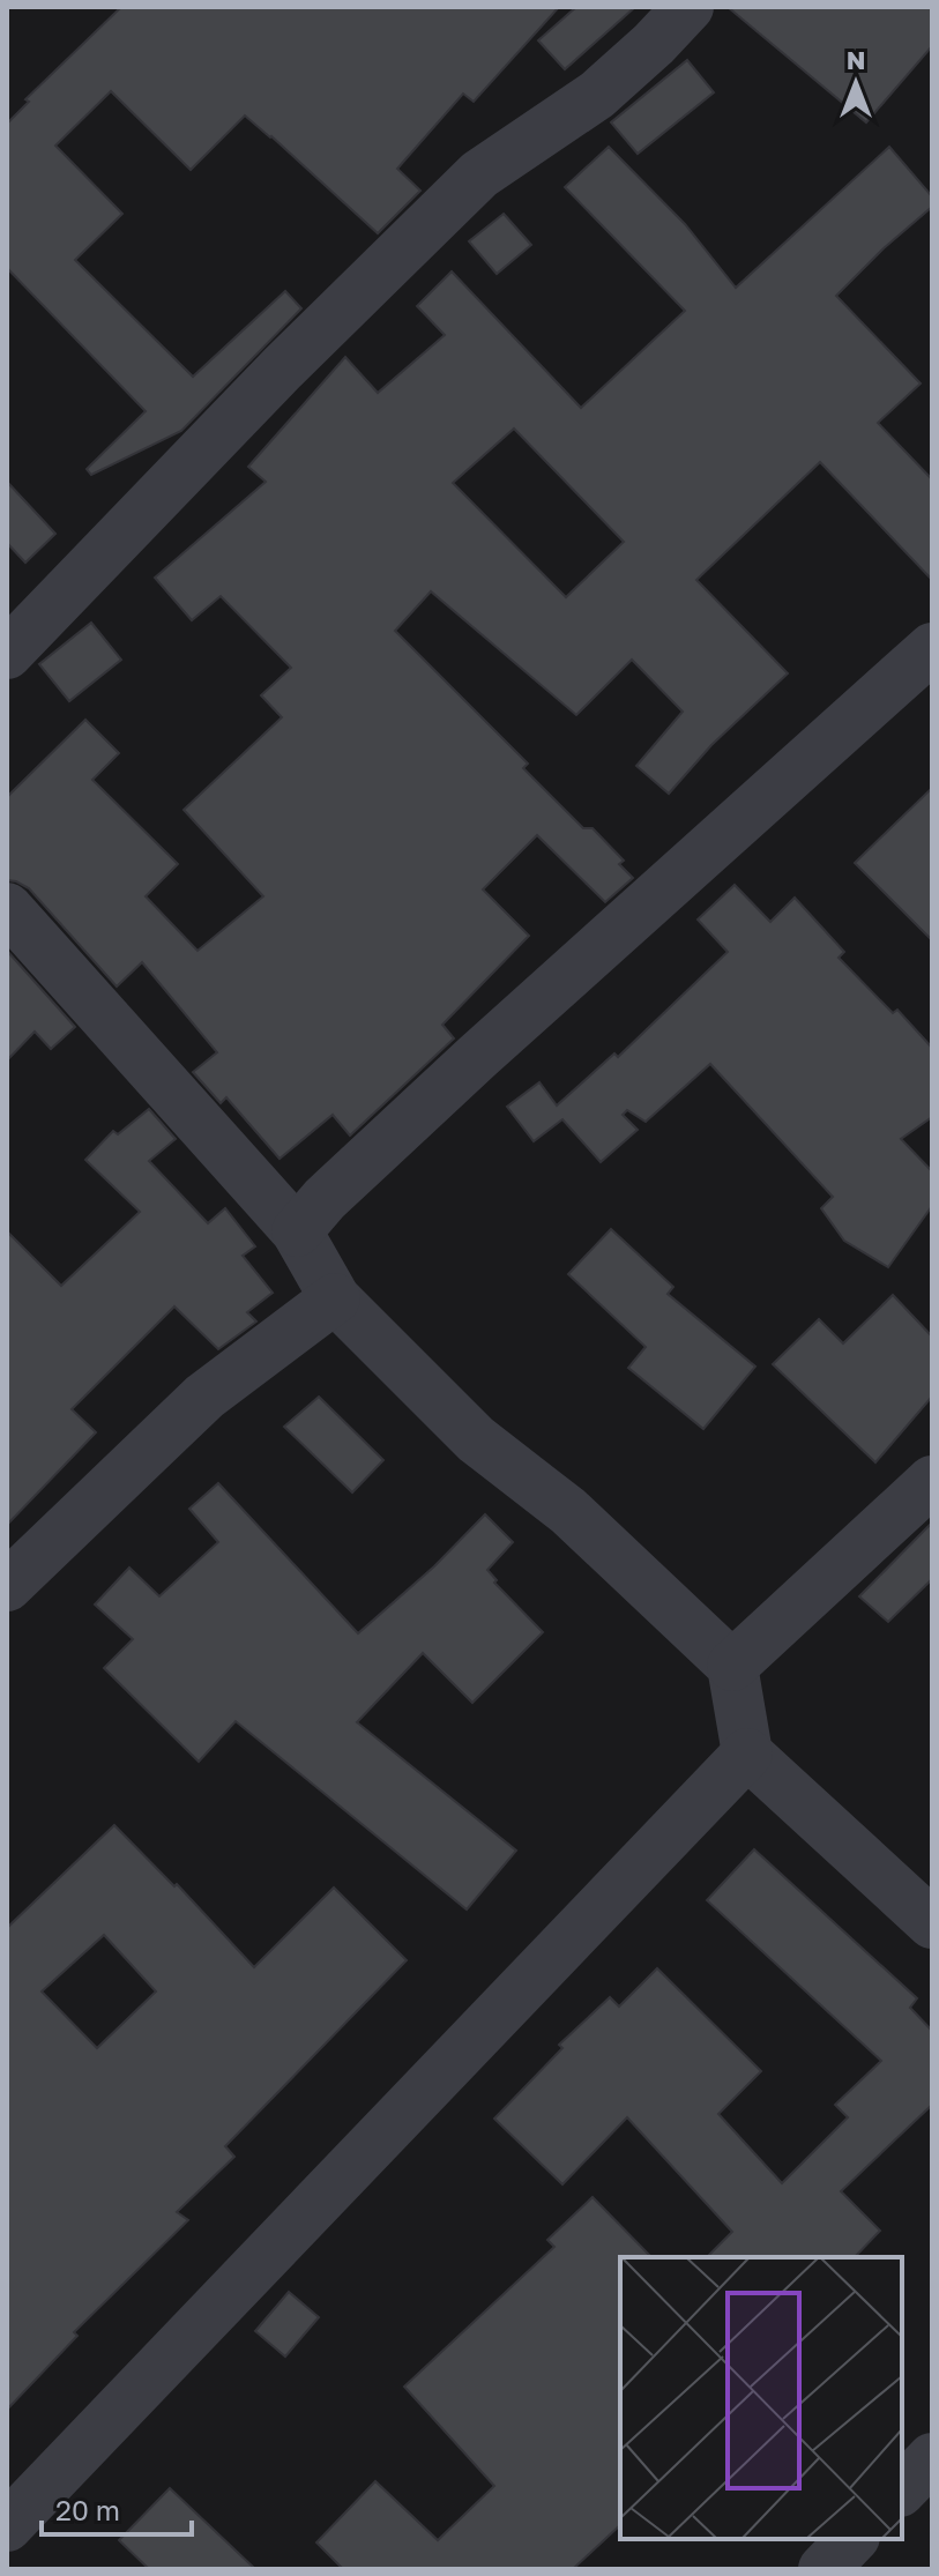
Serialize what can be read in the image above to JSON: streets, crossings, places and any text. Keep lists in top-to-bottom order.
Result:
{
  "scale_bar": "20 m",
  "north": "top"
}
